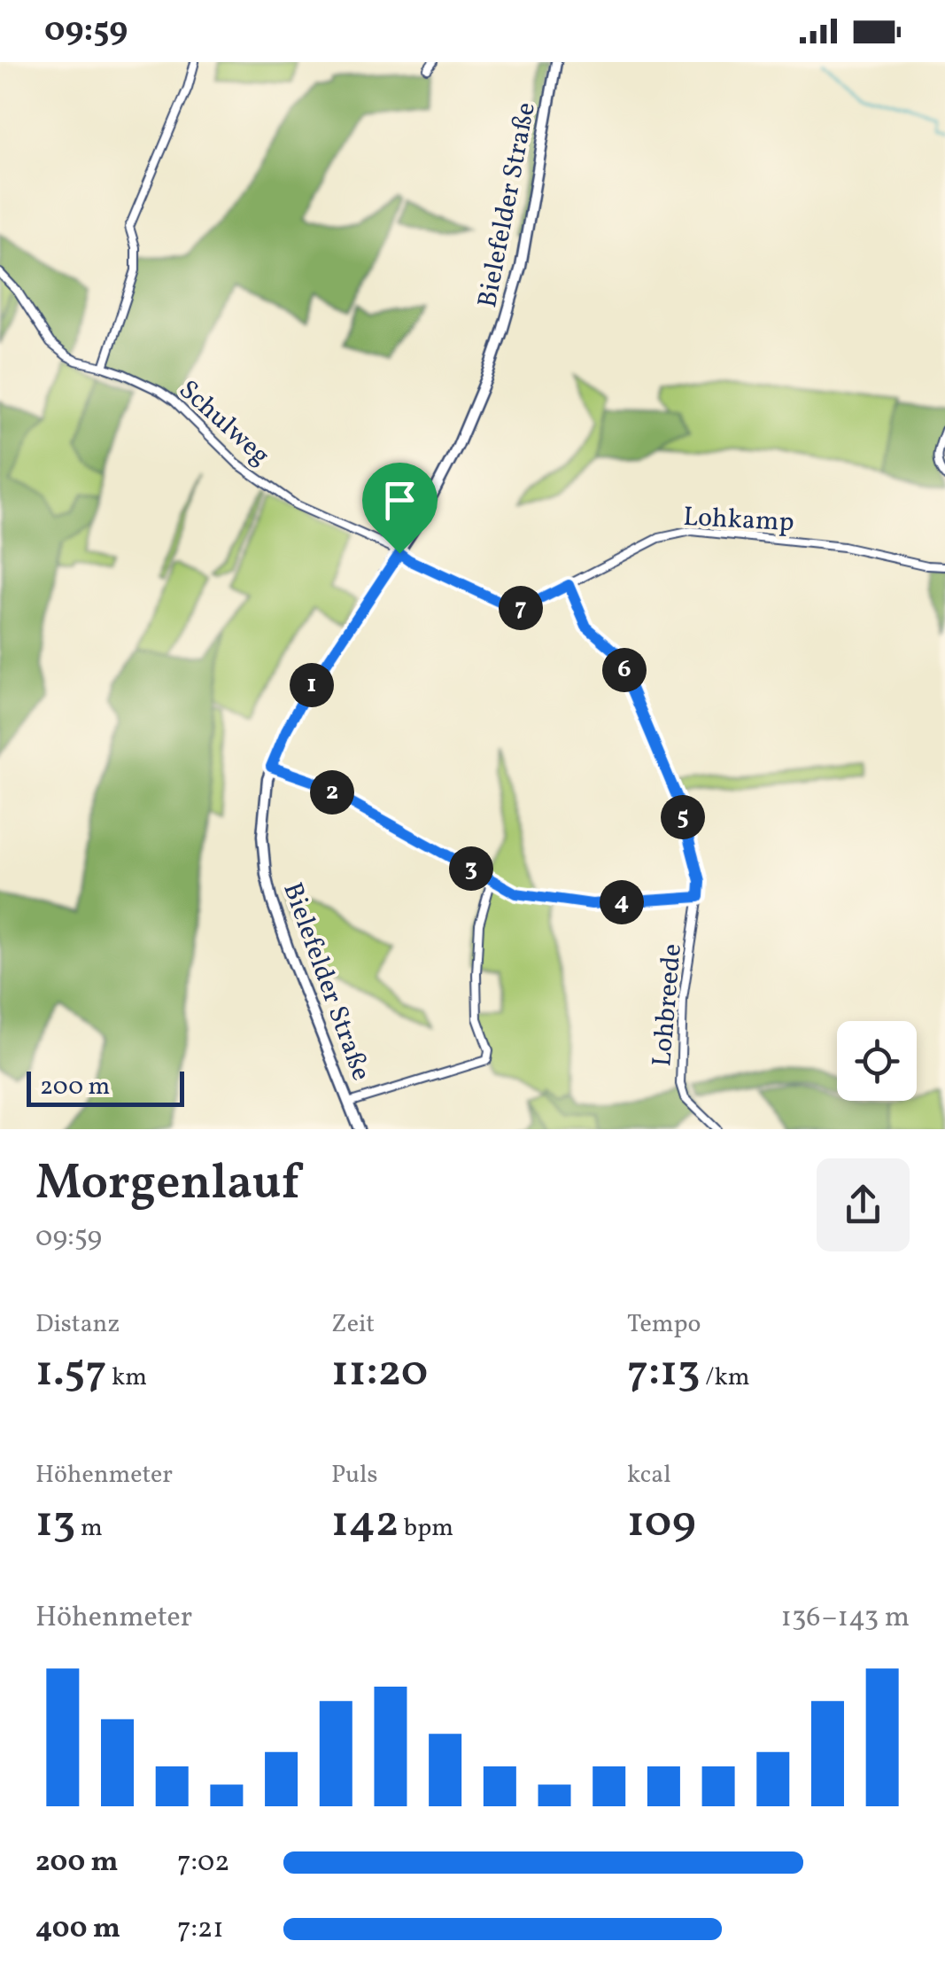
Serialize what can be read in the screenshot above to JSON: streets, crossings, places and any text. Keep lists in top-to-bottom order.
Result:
{
  "streets": {
    "main road": ["Bielefelder Straße"],
    "street": ["Schulweg", "Lohkamp", "Lohbreede"]
  },
  "crossings": [
    ["Bielefelder Straße", "Schulweg"],
    ["Bielefelder Straße", "Lohkamp"],
    ["Schulweg", "Lohkamp"],
    ["Lohkamp", "Lohbreede"]
  ],
  "scale_bar": "200 m",
  "page": {
    "status": "09:59",
    "pins": [
      "7",
      "6",
      "1",
      "2",
      "5",
      "3",
      "4"
    ],
    "scale": "200 m",
    "heading": ["Morgenlauf", "09:59"],
    "stats": [
      ["Distanz", "1.57 km"],
      ["Zeit", "11:20"],
      ["Tempo", "7:13 /km"],
      ["Höhenmeter", "13 m"],
      ["Puls", "142 bpm"],
      ["kcal", "109"]
    ],
    "chart": ["Höhenmeter", "136–143 m"],
    "list": [
      {
        "name": "200 m",
        "note": "7:02"
      },
      {
        "name": "400 m",
        "note": "7:21"
      }
    ]
  }
}
